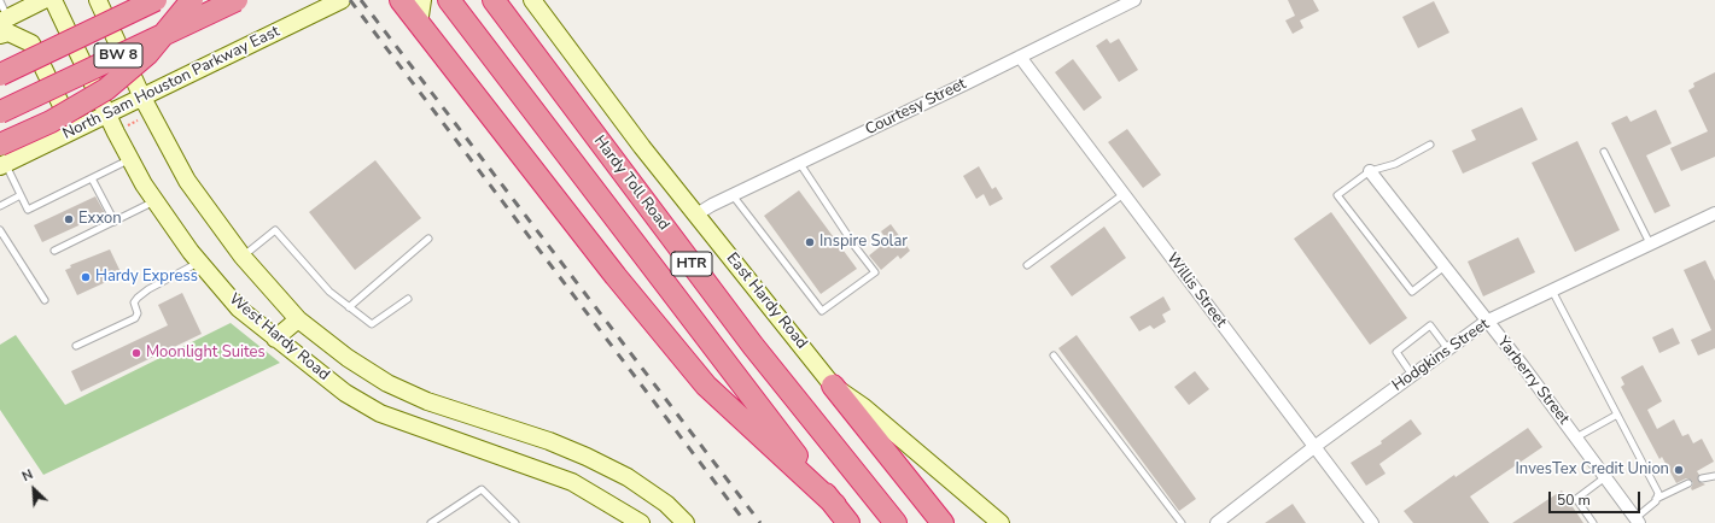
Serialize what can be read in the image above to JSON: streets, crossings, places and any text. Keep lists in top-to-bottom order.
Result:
{
  "streets": {
    "highway": ["BW 8", "Hardy Toll Road", "HTR"],
    "main road": ["North Sam Houston Parkway East", "East Hardy Road", "West Hardy Road"],
    "street": [
      "Courtesy Street",
      "Willis Street",
      "Hodgkins Street",
      "Yarberry Street"
    ]
  },
  "crossings": [
    ["North Sam Houston Parkway East", "West Hardy Road"],
    ["Courtesy Street", "Willis Street"],
    ["Courtesy Street", "East Hardy Road"],
    ["Willis Street", "Hodgkins Street"],
    ["Hodgkins Street", "Yarberry Street"]
  ],
  "places": [
    "Exxon",
    "Inspire Solar",
    "Hardy Express",
    "Moonlight Suites",
    "InvesTex Credit Union"
  ],
  "scale_bar": "50 m",
  "north": "top left"
}
